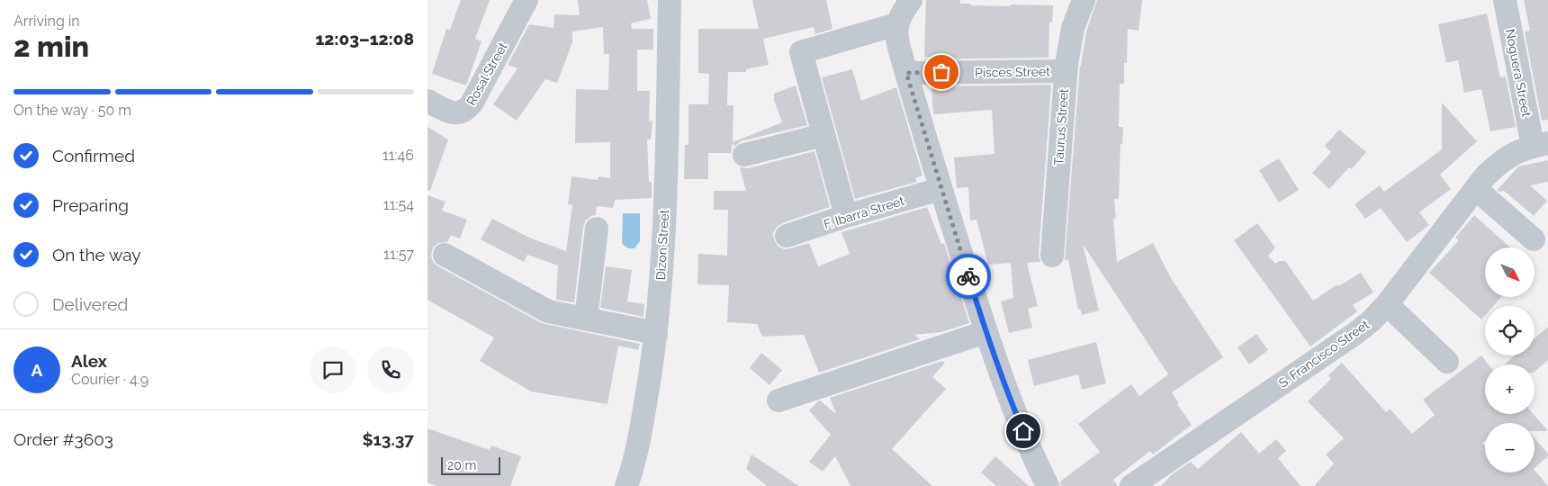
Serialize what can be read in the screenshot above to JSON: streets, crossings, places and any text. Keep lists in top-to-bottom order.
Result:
{
  "streets": {
    "street": [
      "Pisces Street",
      "Noguera Street",
      "Rosal Street",
      "Taurus Street",
      "F. Ibarra Street",
      "Dizon Street",
      "S. Francisco Street"
    ]
  },
  "crossings": [
    ["Pisces Street", "Taurus Street"],
    ["Noguera Street", "S. Francisco Street"]
  ],
  "scale_bar": "20 m",
  "north": "bottom right",
  "page": {
    "heading": ["2 min", "Arriving in", "12:03–12:08"],
    "panel": [
      "Alex",
      "Courier · 4.9",
      "Order #3603",
      "$13.37"
    ],
    "bar": "On the way · 50 m",
    "list": [
      ["Confirmed", "11:46"],
      ["Preparing", "11:54"],
      ["On the way", "11:57"],
      "Delivered"
    ],
    "map_buttons": ["+", "−"],
    "round": "A",
    "scale": "20 m"
  }
}
